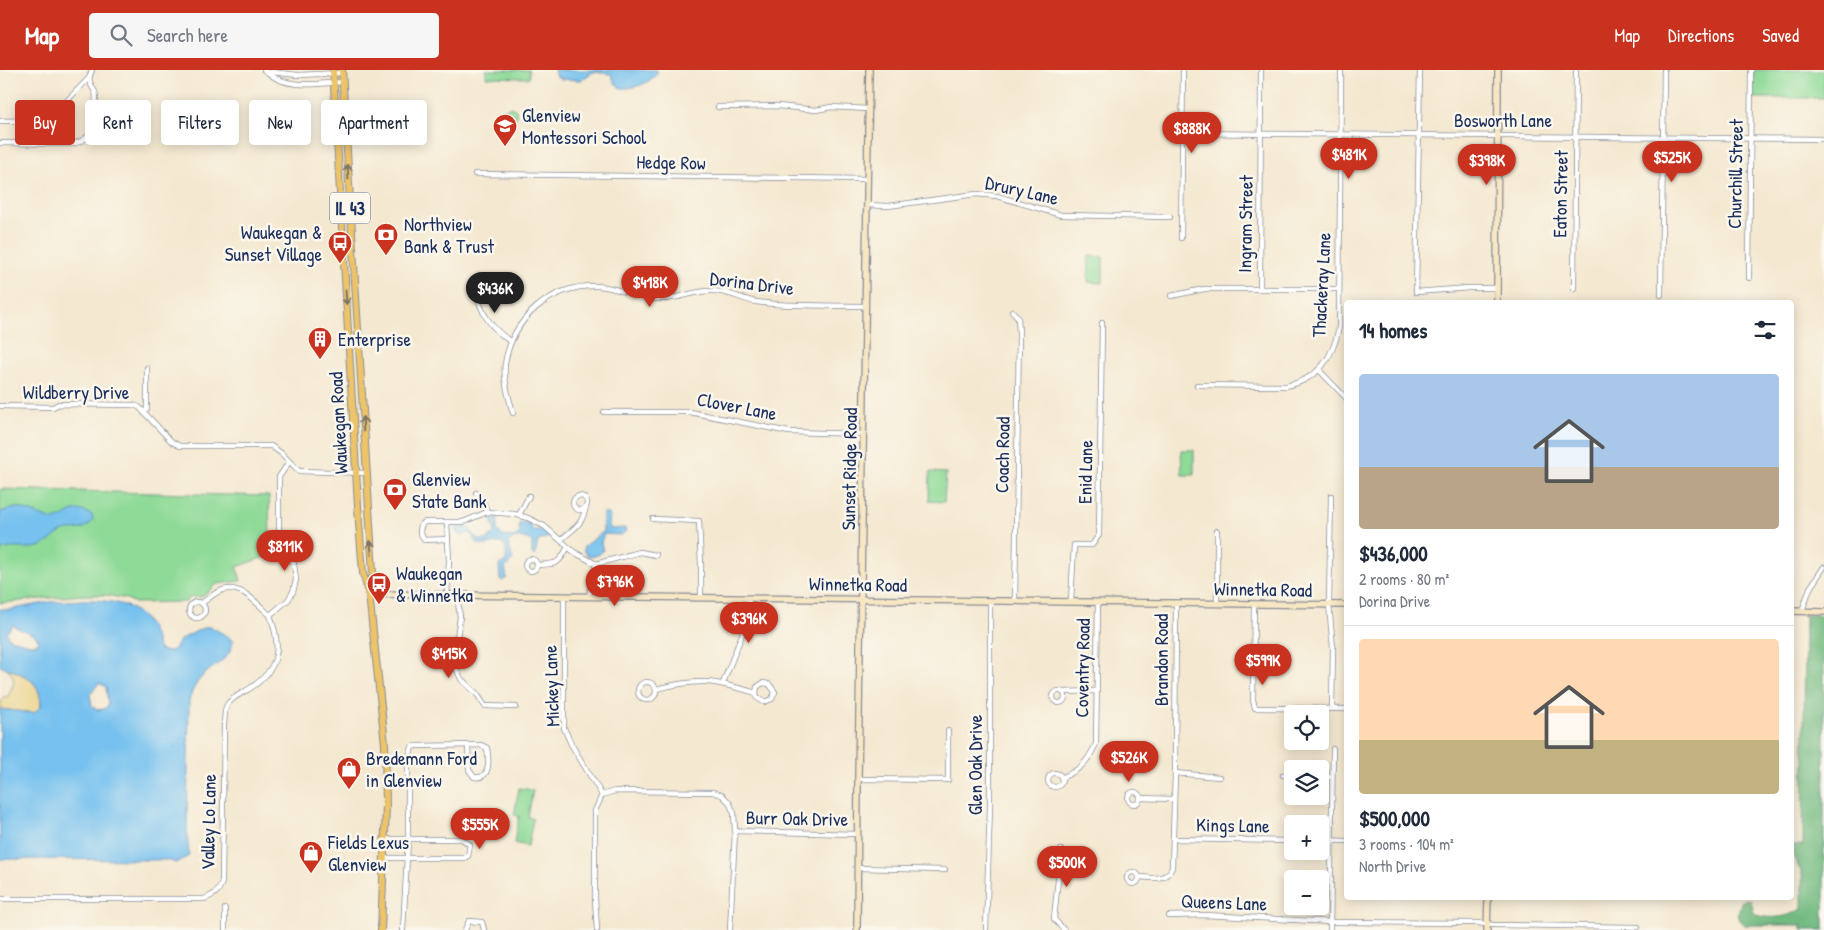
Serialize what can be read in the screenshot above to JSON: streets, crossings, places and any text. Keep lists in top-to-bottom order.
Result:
{
  "streets": {
    "main road": ["IL 43", "Waukegan Road"],
    "street": [
      "Bosworth Lane",
      "Hedge Row",
      "Churchill Street",
      "Drury Lane",
      "Eaton Street",
      "Ingram Street",
      "Dorina Drive",
      "Thackeray Lane",
      "Wildberry Drive",
      "Clover Lane",
      "Coach Road",
      "Sunset Ridge Road",
      "Enid Lane",
      "Winnetka Road",
      "Brandon Road",
      "Coventry Road",
      "Mickey Lane",
      "Glen Oak Drive",
      "Burr Oak Drive",
      "Valley Lo Lane",
      "Kings Lane",
      "Queens Lane"
    ]
  },
  "crossings": [
    ["Bosworth Lane", "Churchill Street"],
    ["Bosworth Lane", "Eaton Street"],
    ["Bosworth Lane", "Ingram Street"],
    ["Bosworth Lane", "Thackeray Lane"],
    ["Hedge Row", "Sunset Ridge Road"],
    ["Drury Lane", "Sunset Ridge Road"],
    ["Dorina Drive", "Sunset Ridge Road"],
    ["Wildberry Drive", "Waukegan Road"],
    ["Clover Lane", "Sunset Ridge Road"],
    ["Waukegan Road", "Winnetka Road"],
    ["Coach Road", "Winnetka Road"],
    ["Sunset Ridge Road", "Winnetka Road"],
    ["Sunset Ridge Road", "Burr Oak Drive"],
    ["Enid Lane", "Winnetka Road"],
    ["Winnetka Road", "Brandon Road"],
    ["Winnetka Road", "Coventry Road"],
    ["Winnetka Road", "Mickey Lane"],
    ["Winnetka Road", "Glen Oak Drive"],
    ["Brandon Road", "Kings Lane"],
    ["Mickey Lane", "Burr Oak Drive"]
  ],
  "places": {
    "school or university": ["Glenview Montessori School"],
    "bank": ["Northview Bank & Trust", "Glenview State Bank"],
    "bus stop": ["Waukegan & Sunset Village", "Waukegan & Winnetka"],
    "building": ["Enterprise"],
    "shop": ["Bredemann Ford in Glenview", "Fields Lexus Glenview"]
  },
  "page": {
    "header": "Map",
    "search": "Search here",
    "nav": ["Map", "Directions", "Saved"],
    "chip": [
      "Buy",
      "Rent",
      "Filters",
      "New",
      "Apartment"
    ],
    "price": [
      "$888K",
      "$481K",
      "$525K",
      "$398K",
      "$418K",
      "$436K",
      "$811K",
      "$796K",
      "$396K",
      "$415K",
      "$599K",
      "$526K",
      "$555K",
      "$500K"
    ],
    "heading": "14 homes",
    "list": [
      {
        "name": "$436,000",
        "note": "2 rooms · 80 m² · Dorina Drive"
      },
      {
        "name": "$500,000",
        "note": "3 rooms · 104 m² · North Drive"
      }
    ],
    "map_buttons": ["+", "−"]
  }
}
